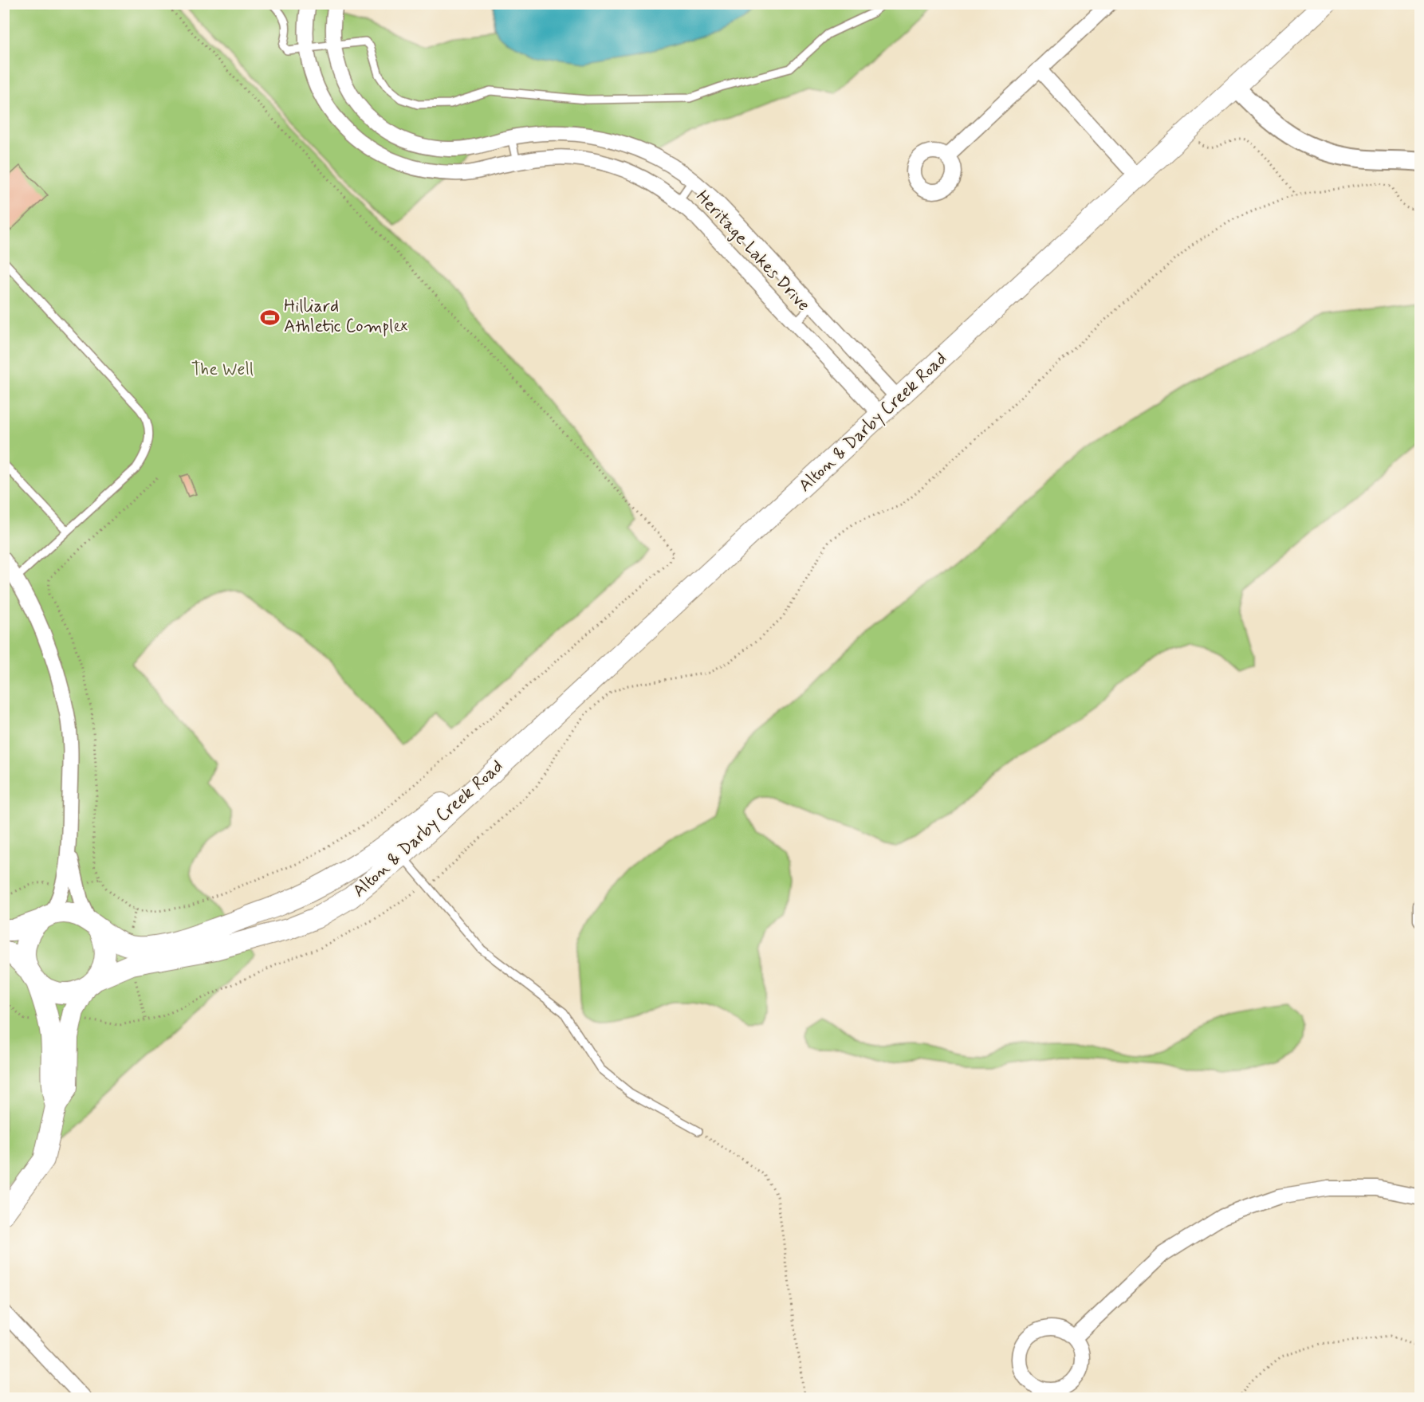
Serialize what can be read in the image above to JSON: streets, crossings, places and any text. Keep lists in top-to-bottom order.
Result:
{
  "streets": {
    "main road": ["Alton & Darby Creek Road"],
    "street": ["Heritage Lakes Drive"]
  },
  "crossings": [
    ["Heritage Lakes Drive", "Alton & Darby Creek Road"]
  ],
  "parks": ["The Well"],
  "places": {
    "sports": ["Hilliard Athletic Complex"]
  }
}
